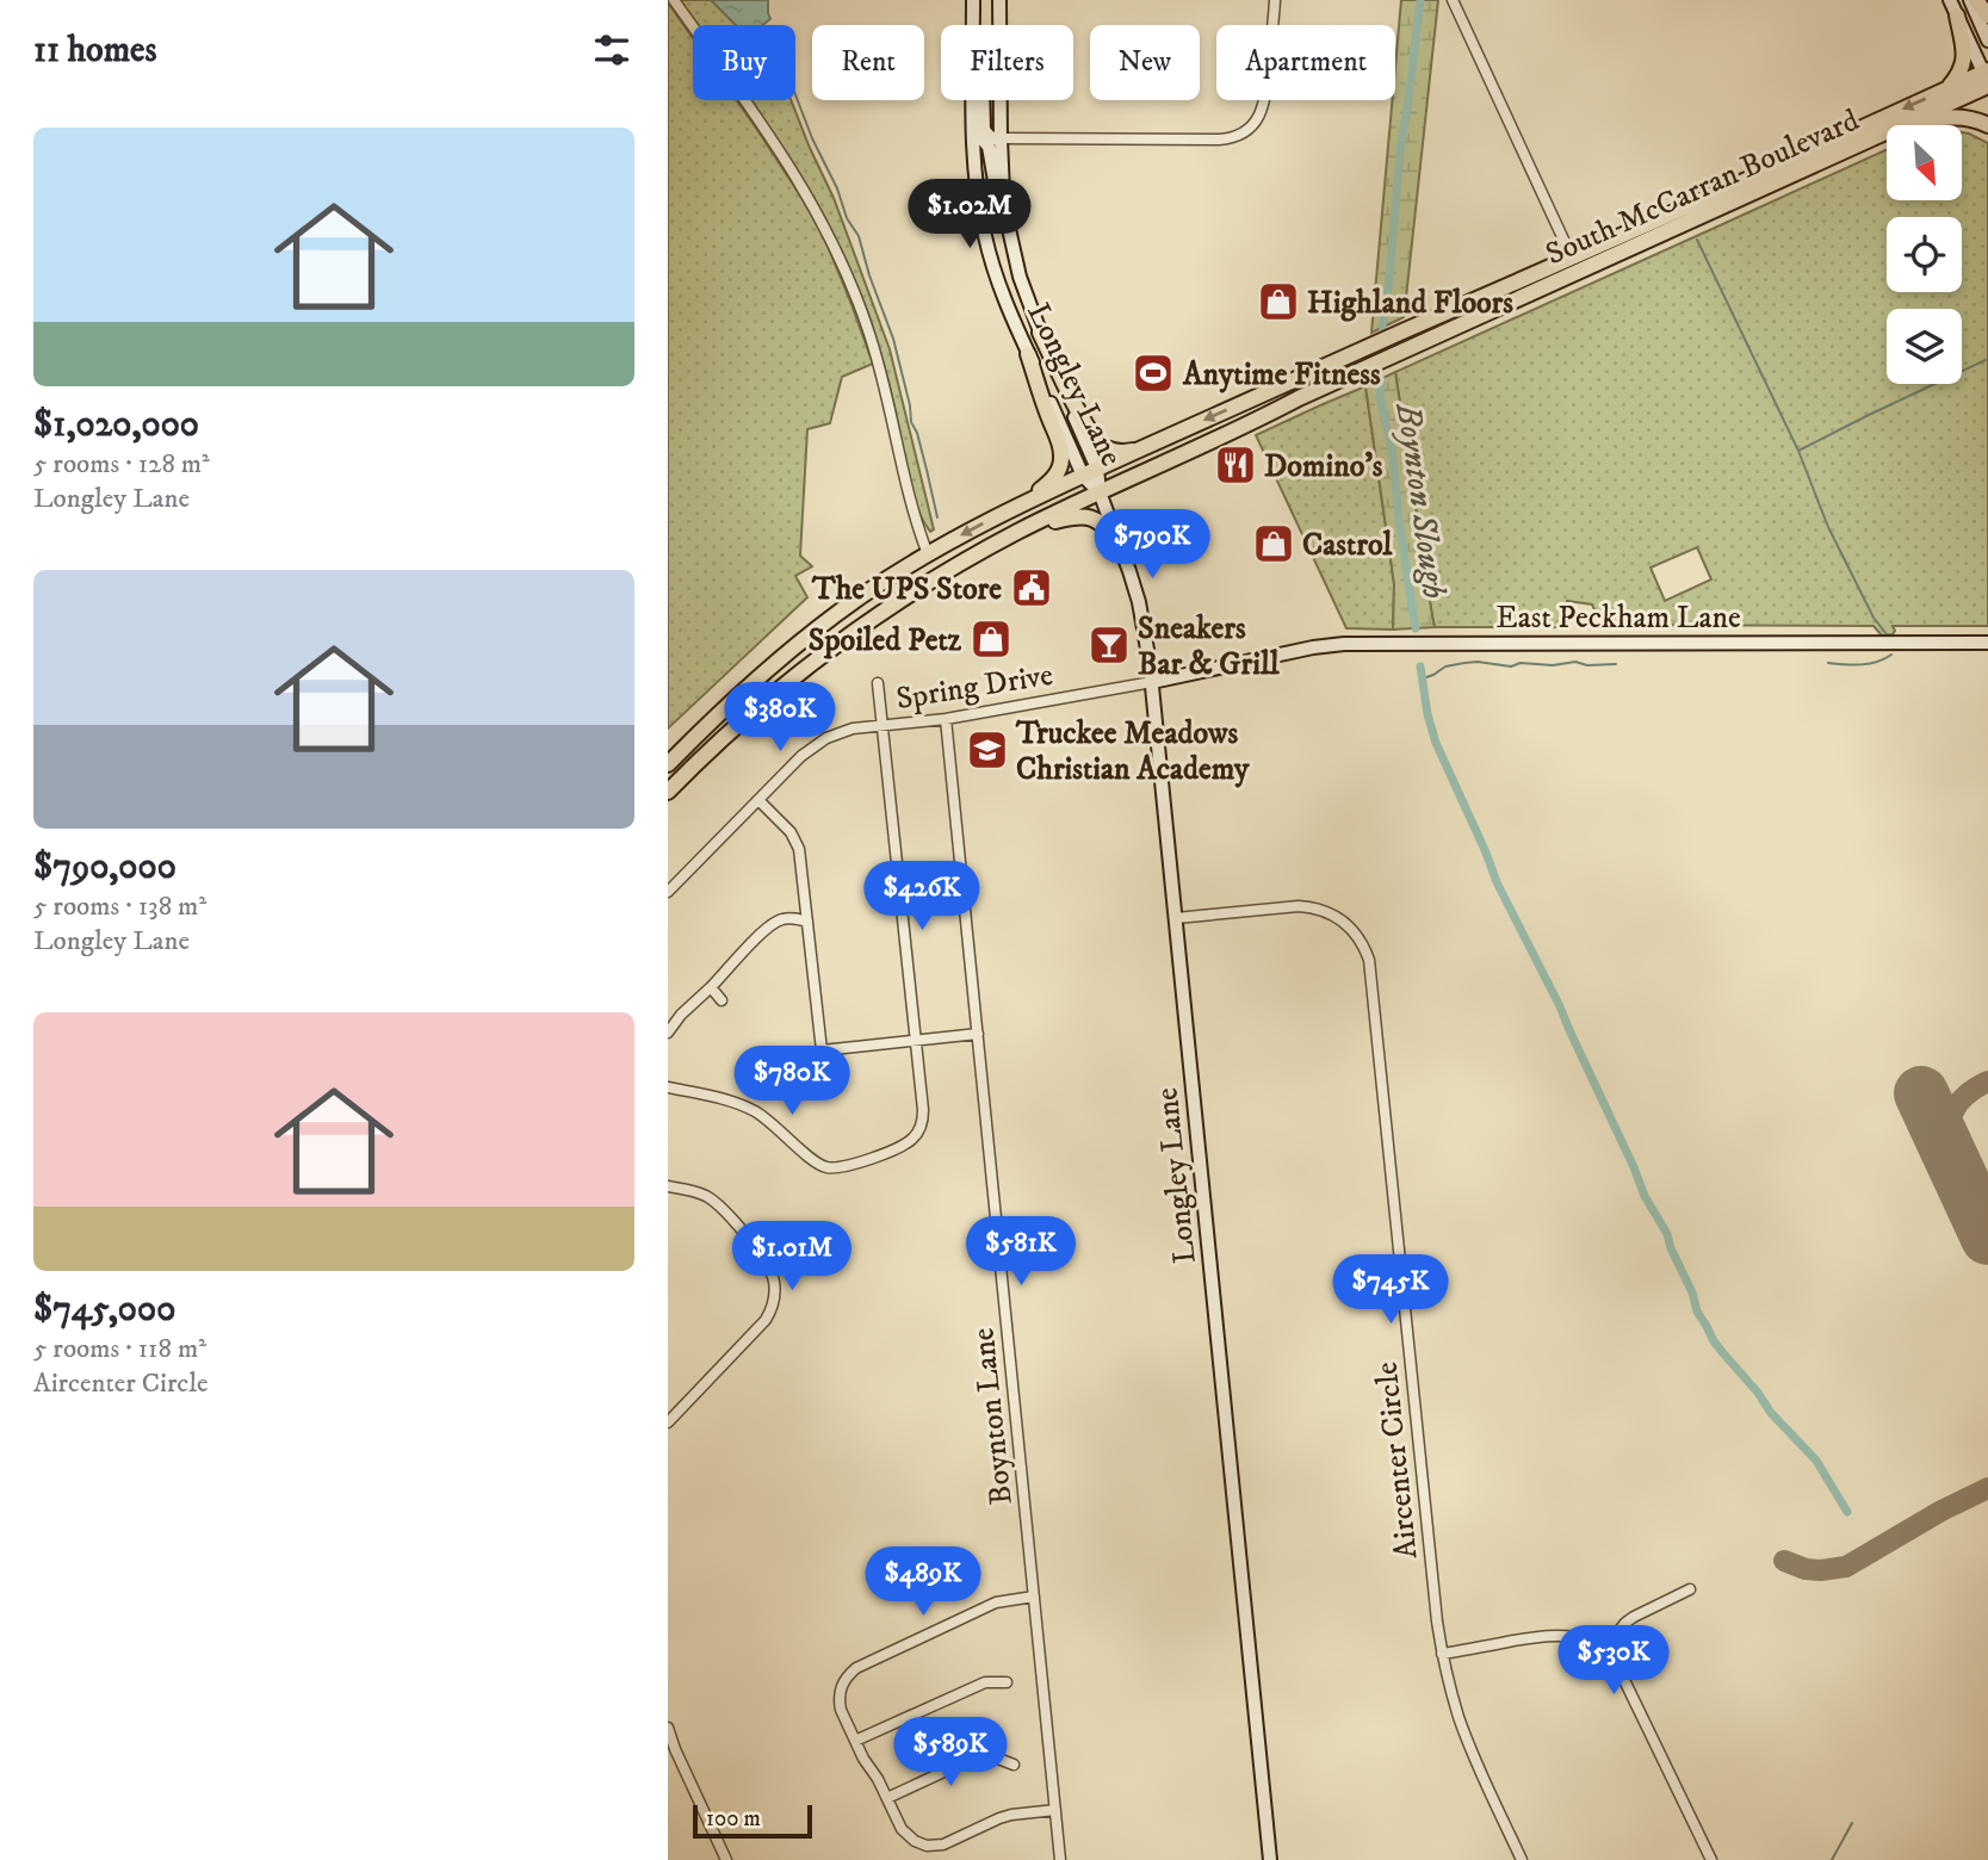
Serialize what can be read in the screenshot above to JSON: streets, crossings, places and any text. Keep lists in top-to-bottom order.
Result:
{
  "streets": {
    "main road": ["South McCarran Boulevard", "Longley Lane", "East Peckham Lane"],
    "street": ["Spring Drive", "Boynton Lane", "Aircenter Circle"]
  },
  "crossings": [
    ["South McCarran Boulevard", "Longley Lane"],
    ["Longley Lane", "East Peckham Lane"],
    ["Longley Lane", "Spring Drive"],
    ["Longley Lane", "Aircenter Circle"],
    ["East Peckham Lane", "Spring Drive"],
    ["Spring Drive", "Boynton Lane"]
  ],
  "water": ["Boynton Slough"],
  "places": {
    "shop": ["Highland Floors", "Castrol", "Spoiled Petz"],
    "sports": ["Anytime Fitness"],
    "restaurant": ["Domino's"],
    "public building": ["The UPS Store"],
    "bar": ["Sneakers Bar & Grill"],
    "school or university": ["Truckee Meadows Christian Academy"]
  },
  "scale_bar": "100 m",
  "north": "bottom right",
  "page": {
    "heading": "11 homes",
    "chip": [
      "Buy",
      "Rent",
      "Filters",
      "New",
      "Apartment"
    ],
    "list": [
      {
        "name": "$1,020,000",
        "note": "5 rooms · 128 m² · Longley Lane"
      },
      {
        "name": "$790,000",
        "note": "5 rooms · 138 m² · Longley Lane"
      },
      {
        "name": "$745,000",
        "note": "5 rooms · 118 m² · Aircenter Circle"
      }
    ],
    "price": [
      "$1.02M",
      "$790K",
      "$380K",
      "$426K",
      "$780K",
      "$581K",
      "$1.01M",
      "$745K",
      "$489K",
      "$530K",
      "$589K"
    ],
    "scale": "100 m"
  }
}
